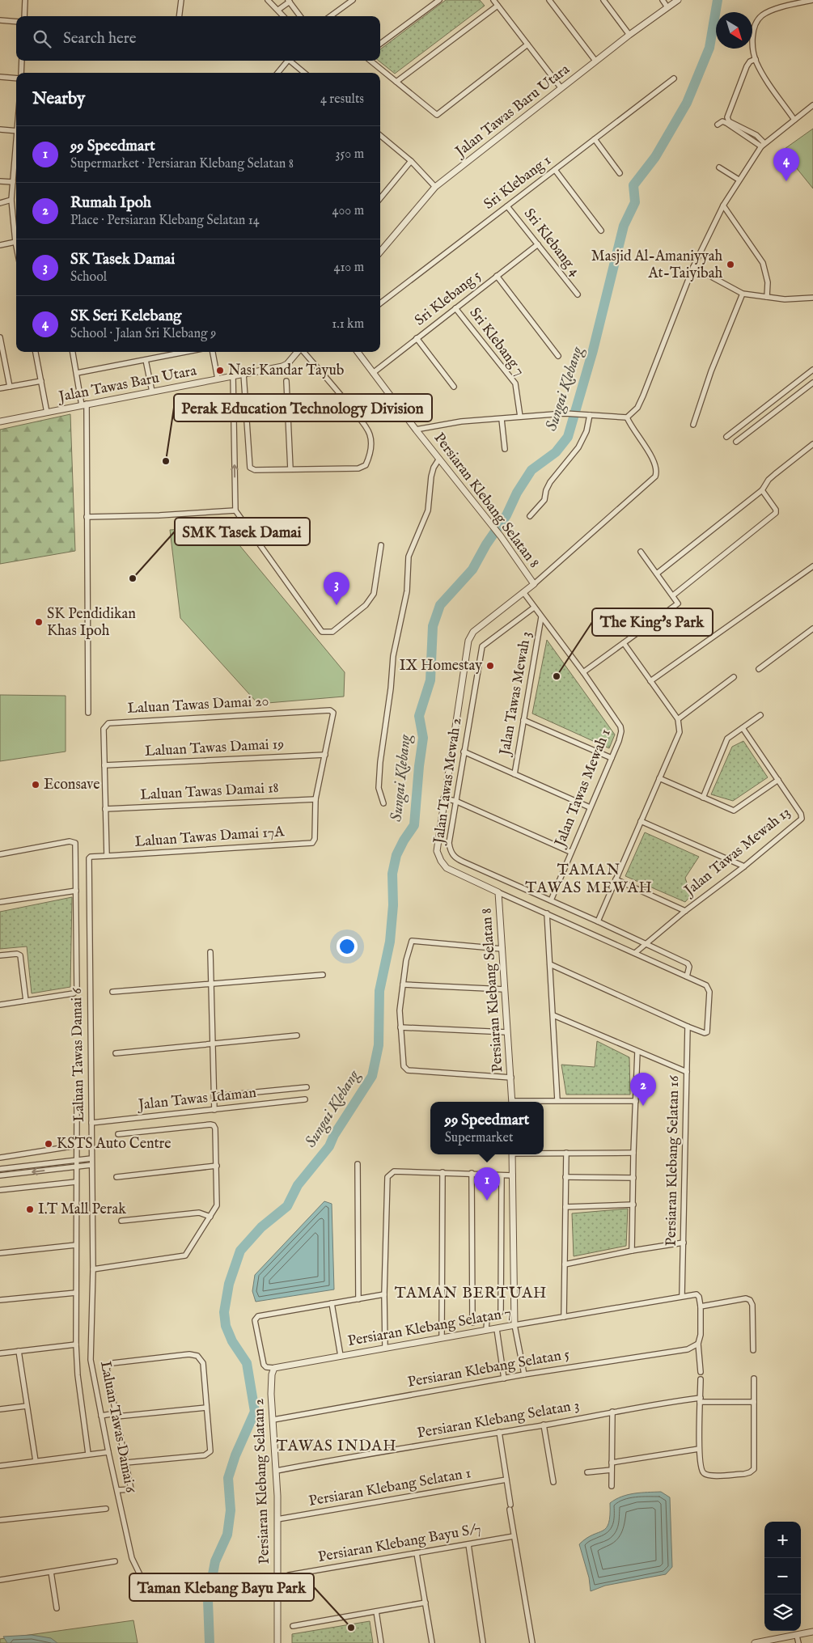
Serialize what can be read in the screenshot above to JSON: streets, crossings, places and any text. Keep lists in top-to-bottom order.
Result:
{
  "streets": {
    "street": [
      "Jalan Tawas Baru Utara",
      "Sri Klebang 1",
      "Sri Klebang 4",
      "Sri Klebang 5",
      "Sri Klebang 7",
      "Persiaran Klebang Selatan 8",
      "Jalan Tawas Mewah 3",
      "Laluan Tawas Damai 20",
      "Laluan Tawas Damai 19",
      "Jalan Tawas Mewah 2",
      "Jalan Tawas Mewah 1",
      "Laluan Tawas Damai 18",
      "Laluan Tawas Damai 17A",
      "Jalan Tawas Mewah 13",
      "Laluan Tawas Damai 6",
      "Jalan Tawas Idaman",
      "Persiaran Klebang Selatan 16",
      "Persiaran Klebang Selatan 7",
      "Persiaran Klebang Selatan 5",
      "Persiaran Klebang Selatan 3",
      "Persiaran Klebang Selatan 2",
      "Persiaran Klebang Selatan 1",
      "Persiaran Klebang Bayu S/7"
    ]
  },
  "crossings": [
    ["Sri Klebang 1", "Sri Klebang 4"],
    ["Sri Klebang 4", "Sri Klebang 5"],
    ["Sri Klebang 5", "Sri Klebang 7"],
    ["Sri Klebang 5", "Persiaran Klebang Selatan 8"],
    ["Persiaran Klebang Selatan 8", "Jalan Tawas Mewah 1"],
    ["Jalan Tawas Mewah 3", "Jalan Tawas Mewah 1"],
    ["Laluan Tawas Damai 20", "Laluan Tawas Damai 19"],
    ["Jalan Tawas Mewah 2", "Jalan Tawas Mewah 1"],
    ["Jalan Tawas Mewah 2", "Jalan Tawas Mewah 13"],
    ["Laluan Tawas Damai 18", "Laluan Tawas Damai 17A"],
    ["Laluan Tawas Damai 17A", "Laluan Tawas Damai 6"],
    ["Laluan Tawas Damai 6", "Jalan Tawas Idaman"],
    ["Persiaran Klebang Selatan 16", "Persiaran Klebang Selatan 7"],
    ["Persiaran Klebang Selatan 7", "Persiaran Klebang Selatan 2"],
    ["Persiaran Klebang Selatan 5", "Persiaran Klebang Selatan 2"],
    ["Persiaran Klebang Selatan 3", "Persiaran Klebang Selatan 2"],
    ["Persiaran Klebang Selatan 2", "Persiaran Klebang Selatan 1"]
  ],
  "districts": ["TAMAN TAWAS MEWAH", "TAMAN BERTUAH", "TAWAS INDAH"],
  "water": ["Sungai Klebang"],
  "places": [
    "Masjid Al-Amaniyyah At-Taiyibah",
    "Nasi Kandar Tayub",
    "Perak Education Technology Division",
    "SMK Tasek Damai",
    "SK Pendidikan Khas Ipoh",
    "IX Homestay",
    "The King's Park",
    "Econsave",
    "KSTS Auto Centre",
    "I.T Mall Perak",
    "Taman Klebang Bayu Park"
  ],
  "north": "bottom right",
  "page": {
    "search": "Search here",
    "heading": ["Nearby", "4 results"],
    "list": [
      {
        "mark": "1",
        "name": "99 Speedmart",
        "note": "Supermarket · Persiaran Klebang Selatan 8",
        "value": "350 m"
      },
      {
        "mark": "2",
        "name": "Rumah Ipoh",
        "note": "Place · Persiaran Klebang Selatan 14",
        "value": "400 m"
      },
      {
        "mark": "3",
        "name": "SK Tasek Damai",
        "note": "School",
        "value": "410 m"
      },
      {
        "mark": "4",
        "name": "SK Seri Kelebang",
        "note": "School · Jalan Sri Klebang 9",
        "value": "1.1 km"
      }
    ],
    "pins": [
      "4",
      "3",
      "2",
      "1"
    ],
    "popup": ["99 Speedmart", "Supermarket"],
    "map_buttons": ["+", "−"]
  }
}
